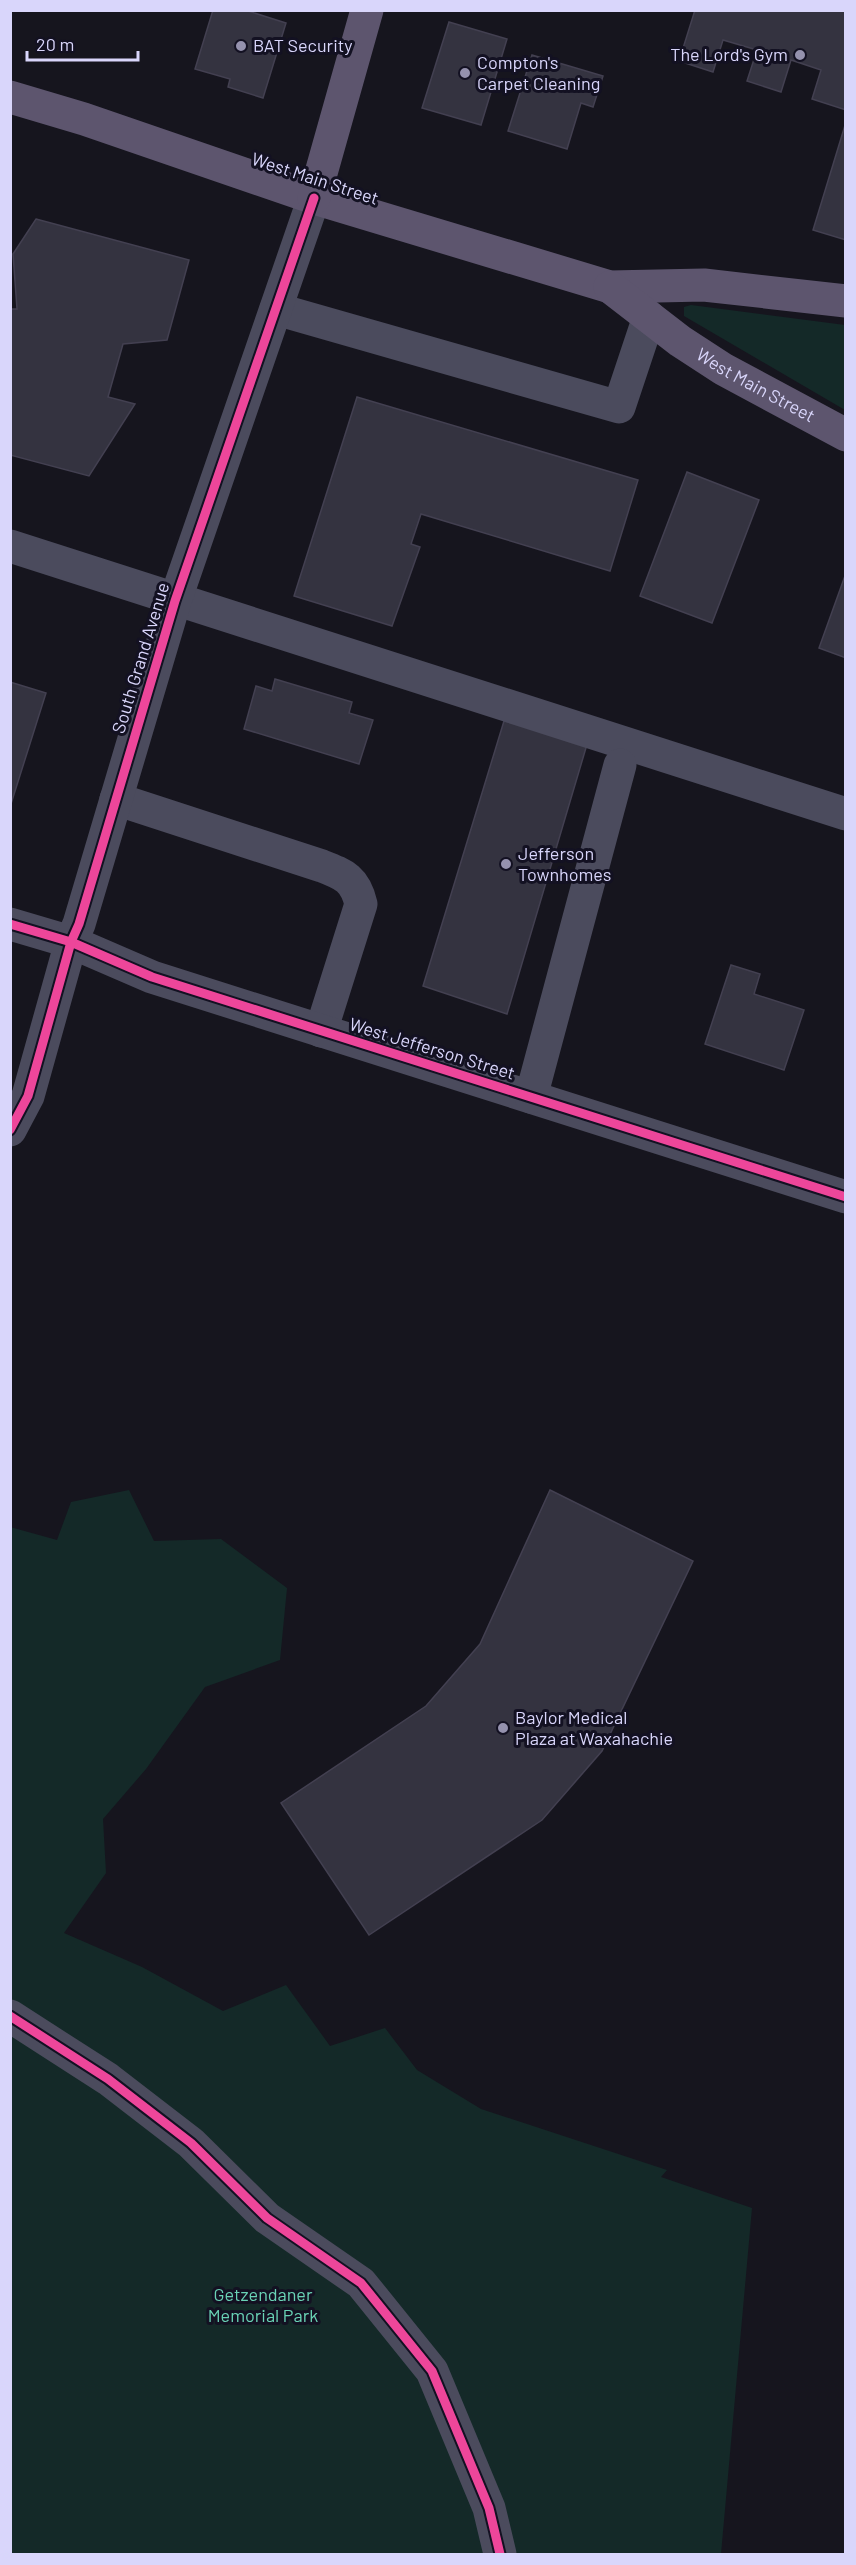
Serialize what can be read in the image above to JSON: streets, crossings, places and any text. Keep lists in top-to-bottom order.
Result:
{
  "streets": {
    "main road": ["West Main Street"],
    "street": ["South Grand Avenue", "West Jefferson Street"]
  },
  "crossings": [
    ["West Main Street", "South Grand Avenue"],
    ["South Grand Avenue", "West Jefferson Street"]
  ],
  "parks": ["Getzendaner Memorial Park"],
  "places": [
    "BAT Security",
    "The Lord's Gym",
    "Compton's Carpet Cleaning",
    "Jefferson Townhomes",
    "Baylor Medical Plaza at Waxahachie"
  ],
  "scale_bar": "20 m"
}
